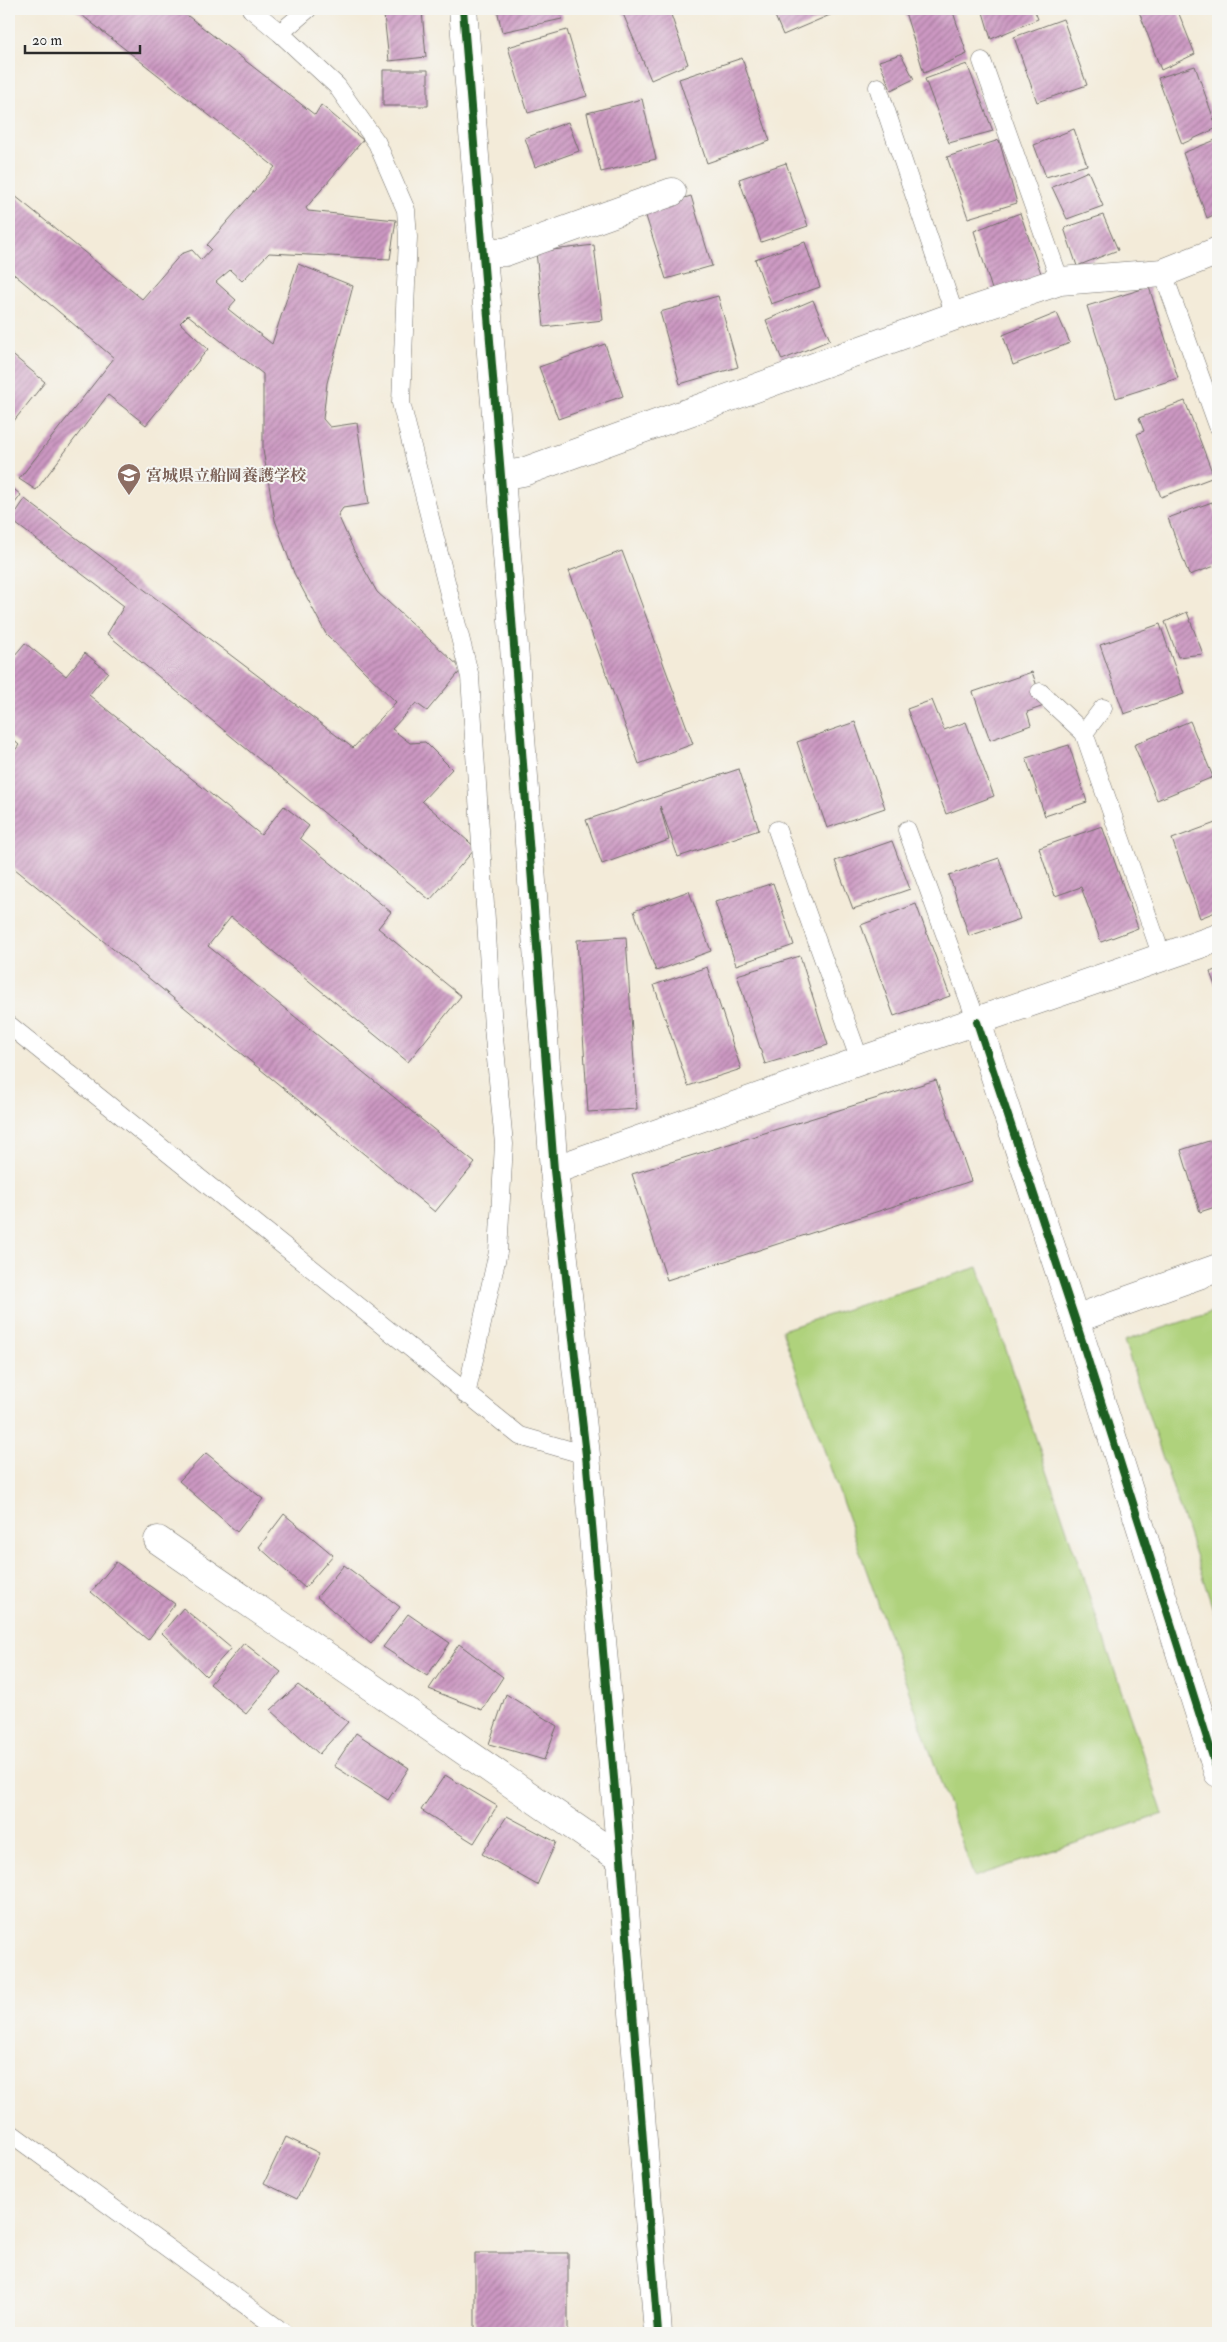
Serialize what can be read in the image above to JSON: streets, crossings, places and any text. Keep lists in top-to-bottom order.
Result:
{
  "places": {
    "school or university": ["宮城県立船岡養護学校"]
  },
  "scale_bar": "20 m"
}
